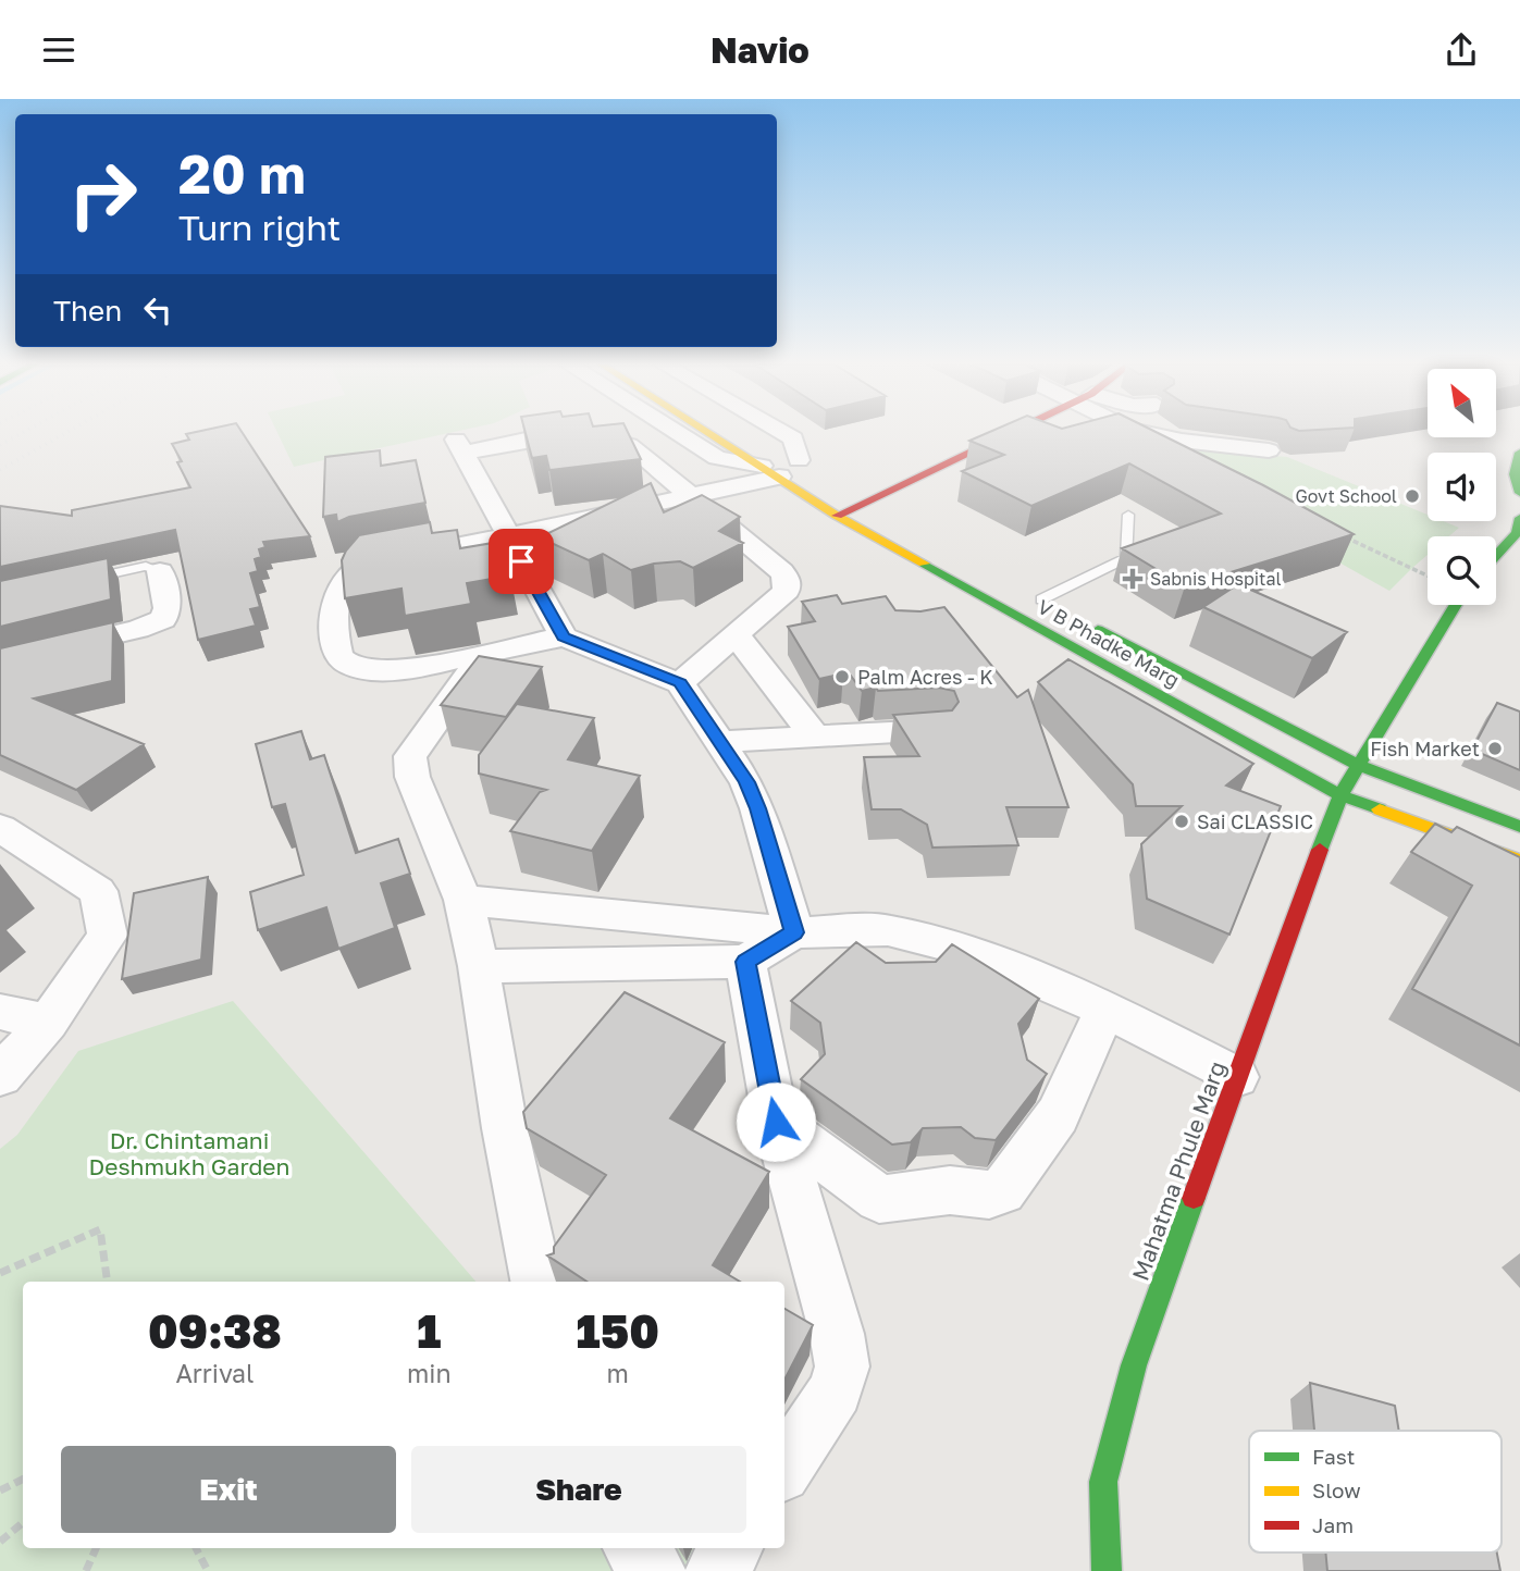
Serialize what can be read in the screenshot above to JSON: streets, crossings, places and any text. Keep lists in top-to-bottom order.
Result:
{
  "streets": {
    "main road": ["V B Phadke Marg", "Mahatma Phule Marg"]
  },
  "crossings": [
    ["V B Phadke Marg", "Mahatma Phule Marg"]
  ],
  "parks": ["Dr. Chintamani Deshmukh Garden"],
  "places": {
    "other": [
      "Govt School",
      "Palm Acres - K",
      "Fish Market",
      "Sai CLASSIC"
    ],
    "health": ["Sabnis Hospital"]
  },
  "legend": ["Fast", "Slow", "Jam"],
  "north": "top left",
  "page": {
    "header": "Navio",
    "turn": ["20 m", "Turn right"],
    "then": "Then",
    "eta": [
      "09:38",
      "Arrival",
      "1",
      "min",
      "150",
      "m"
    ],
    "buttons": ["Exit", "Share"]
  }
}
